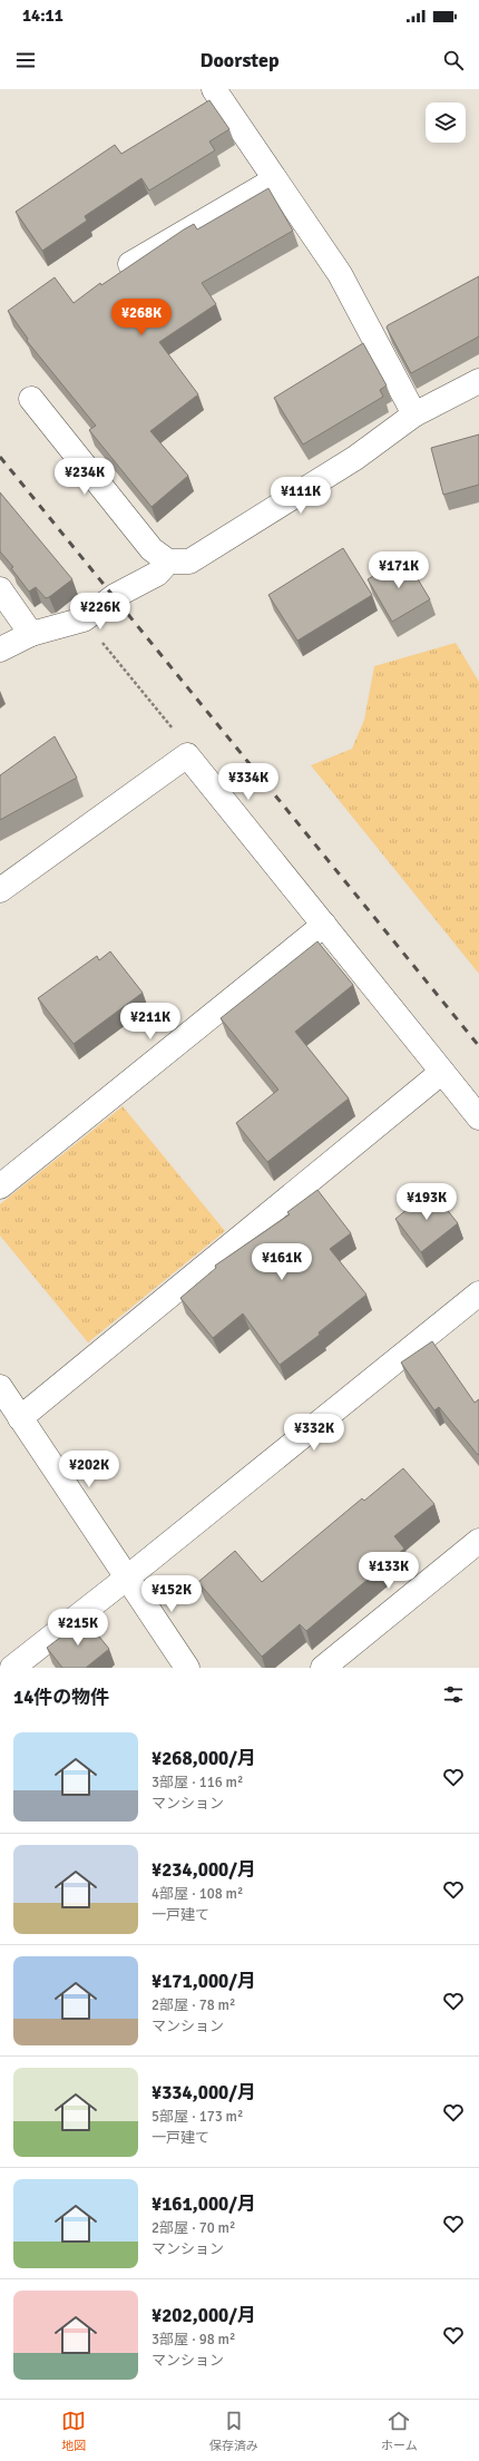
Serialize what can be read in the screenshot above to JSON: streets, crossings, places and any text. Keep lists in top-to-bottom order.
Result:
{
  "page": {
    "status": "14:11",
    "header": "Doorstep",
    "price": [
      "¥268K",
      "¥234K",
      "¥111K",
      "¥171K",
      "¥226K",
      "¥334K",
      "¥211K",
      "¥193K",
      "¥161K",
      "¥332K",
      "¥202K",
      "¥133K",
      "¥152K",
      "¥215K"
    ],
    "heading": "14件の物件",
    "list": [
      {
        "name": "¥268,000/月",
        "note": "3部屋 · 116 m² · マンション"
      },
      {
        "name": "¥234,000/月",
        "note": "4部屋 · 108 m² · 一戸建て"
      },
      {
        "name": "¥171,000/月",
        "note": "2部屋 · 78 m² · マンション"
      },
      {
        "name": "¥334,000/月",
        "note": "5部屋 · 173 m² · 一戸建て"
      },
      {
        "name": "¥161,000/月",
        "note": "2部屋 · 70 m² · マンション"
      },
      {
        "name": "¥202,000/月",
        "note": "3部屋 · 98 m² · マンション"
      }
    ],
    "tabs": ["地図", "保存済み", "ホーム"]
  }
}
